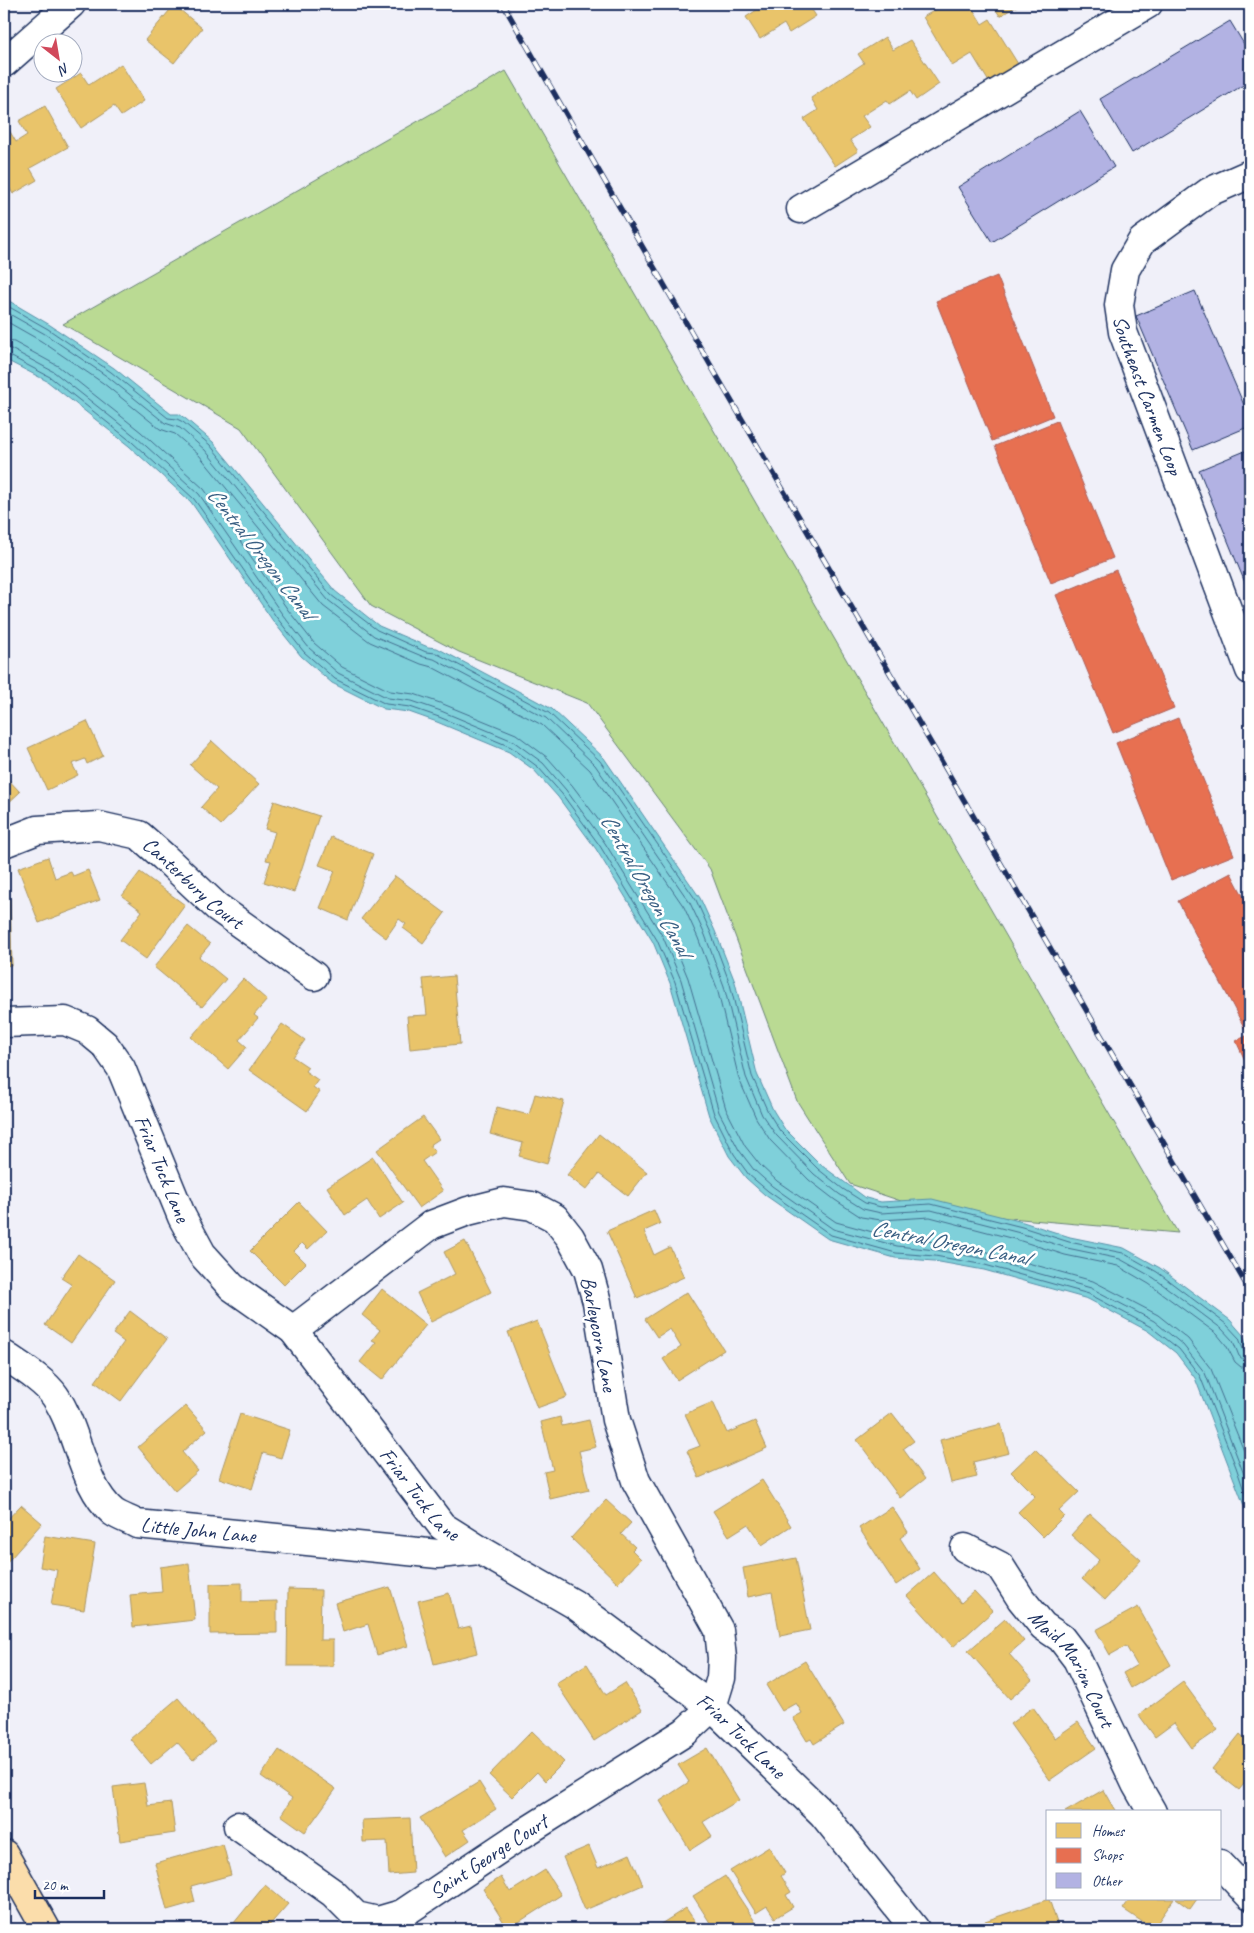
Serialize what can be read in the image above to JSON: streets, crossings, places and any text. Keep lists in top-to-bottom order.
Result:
{
  "streets": {
    "street": [
      "Southeast Carmen Loop",
      "Canterbury Court",
      "Friar Tuck Lane",
      "Barleycorn Lane",
      "Little John Lane",
      "Maid Marion Court",
      "Saint George Court"
    ]
  },
  "crossings": [
    ["Friar Tuck Lane", "Barleycorn Lane"],
    ["Friar Tuck Lane", "Little John Lane"],
    ["Friar Tuck Lane", "Saint George Court"],
    ["Barleycorn Lane", "Saint George Court"]
  ],
  "water": ["Central Oregon Canal"],
  "legend": ["Homes", "Shops", "Other"],
  "scale_bar": "20 m",
  "north": "bottom right"
}
